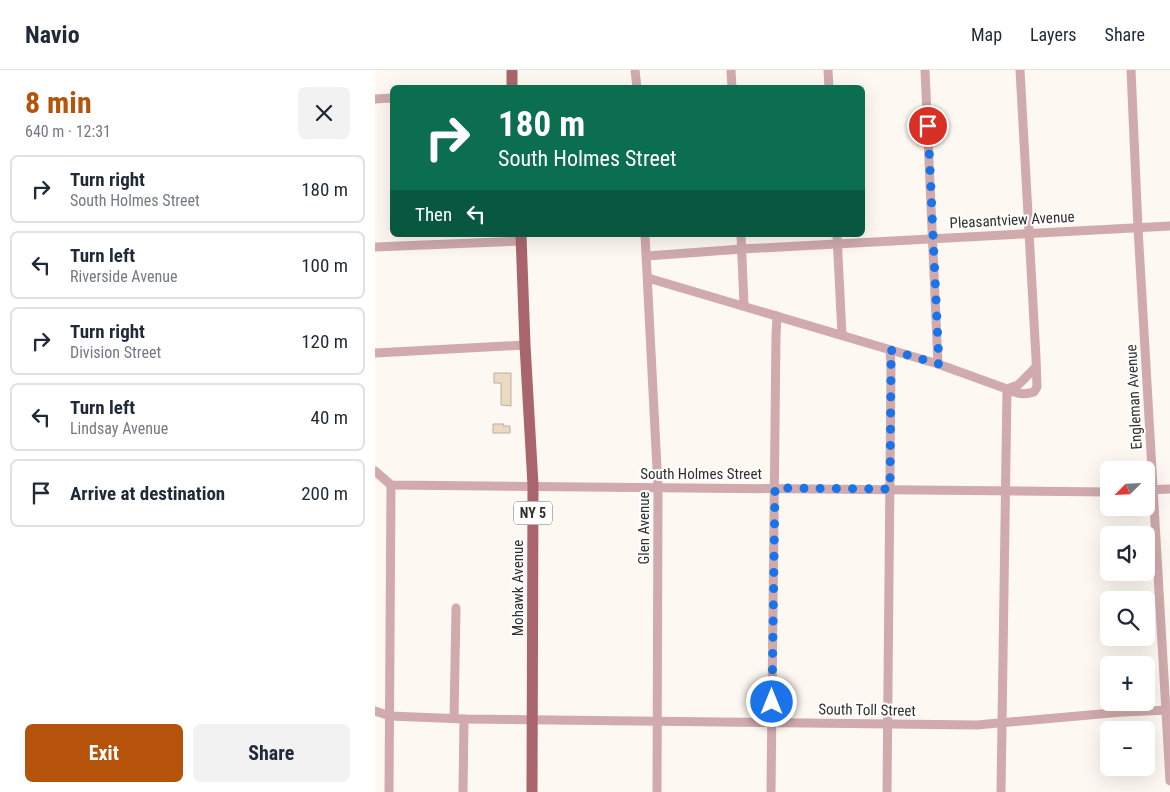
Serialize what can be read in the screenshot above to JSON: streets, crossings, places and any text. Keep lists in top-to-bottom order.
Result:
{
  "streets": {
    "main road": ["NY 5", "Mohawk Avenue"],
    "street": [
      "Pleasantview Avenue",
      "Engleman Avenue",
      "South Holmes Street",
      "Glen Avenue",
      "South Toll Street"
    ]
  },
  "crossings": [
    ["Pleasantview Avenue", "Engleman Avenue"],
    ["Pleasantview Avenue", "Glen Avenue"],
    ["Engleman Avenue", "South Toll Street"],
    ["South Holmes Street", "Glen Avenue"],
    ["South Holmes Street", "Mohawk Avenue"],
    ["Glen Avenue", "South Toll Street"],
    ["Mohawk Avenue", "South Toll Street"]
  ],
  "north": "bottom left",
  "page": {
    "header": "Navio",
    "nav": ["Map", "Layers", "Share"],
    "heading": ["8 min", "640 m · 12:31"],
    "turn": ["180 m", "South Holmes Street"],
    "list": [
      {
        "name": "Turn right",
        "note": "South Holmes Street",
        "value": "180 m"
      },
      {
        "name": "Turn left",
        "note": "Riverside Avenue",
        "value": "100 m"
      },
      {
        "name": "Turn right",
        "note": "Division Street",
        "value": "120 m"
      },
      {
        "name": "Turn left",
        "note": "Lindsay Avenue",
        "value": "40 m"
      },
      {
        "name": "Arrive at destination",
        "value": "200 m"
      }
    ],
    "then": "Then",
    "map_buttons": ["+", "−"],
    "buttons": ["Exit", "Share"]
  }
}
